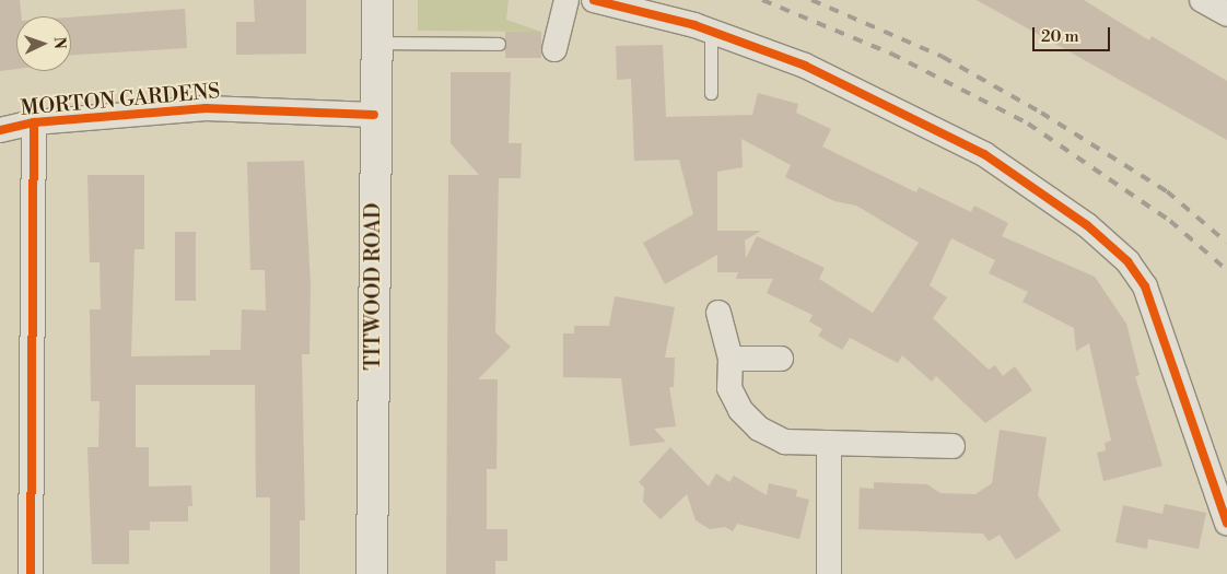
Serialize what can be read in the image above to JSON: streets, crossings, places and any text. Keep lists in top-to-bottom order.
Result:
{
  "streets": {
    "main road": ["TITWOOD ROAD"],
    "street": ["MORTON GARDENS"]
  },
  "crossings": [
    ["MORTON GARDENS", "TITWOOD ROAD"]
  ],
  "scale_bar": "20 m",
  "north": "right"
}
